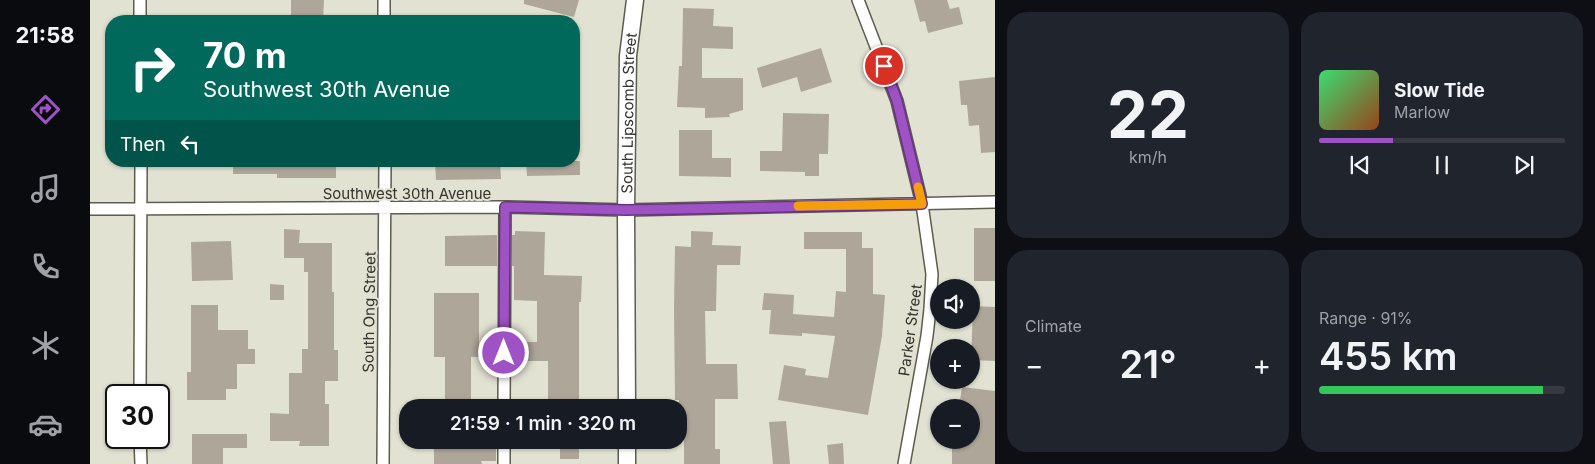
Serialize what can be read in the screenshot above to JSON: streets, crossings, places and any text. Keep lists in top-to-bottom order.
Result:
{
  "streets": {
    "street": [
      "South Lipscomb Street",
      "Southwest 30th Avenue",
      "South Ong Street",
      "Parker Street"
    ]
  },
  "crossings": [
    ["South Lipscomb Street", "Southwest 30th Avenue"],
    ["Southwest 30th Avenue", "South Ong Street"],
    ["Southwest 30th Avenue", "Parker Street"]
  ],
  "page": {
    "tabs": "21:58",
    "tile": [
      ["22", "km/h"],
      "Climate",
      ["Range · 91%", "455 km"]
    ],
    "turn": ["70 m", "Southwest 30th Avenue"],
    "song": ["Slow Tide", "Marlow"],
    "then": "Then",
    "map_buttons": ["+", "−"],
    "heat": ["−", "21°", "+"],
    "limit": "30",
    "trip": "21:59 · 1 min · 320 m"
  }
}
